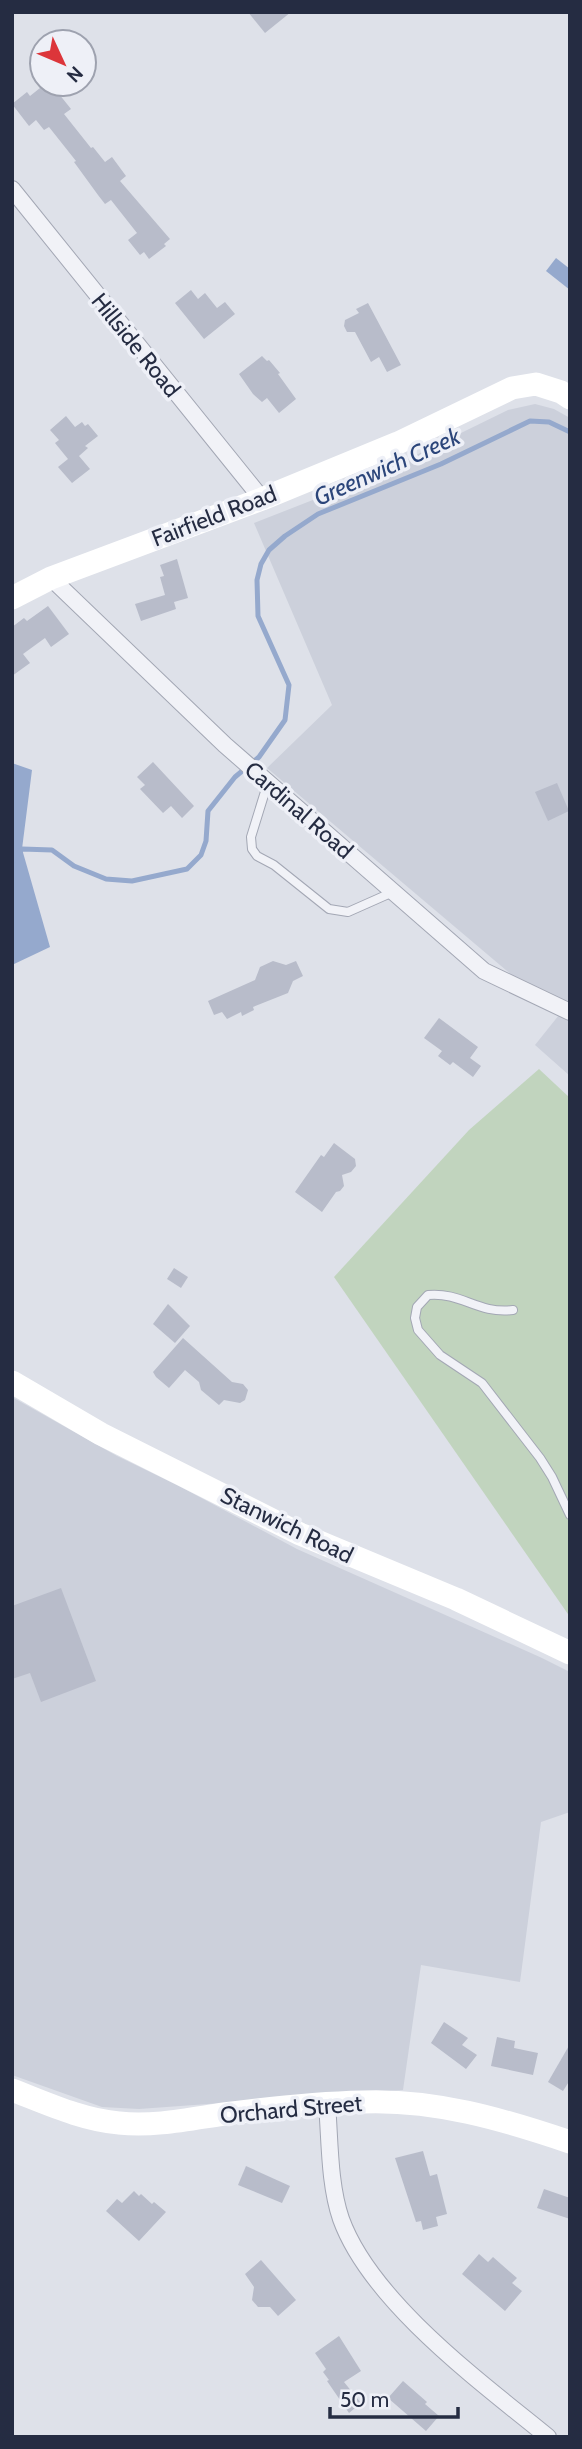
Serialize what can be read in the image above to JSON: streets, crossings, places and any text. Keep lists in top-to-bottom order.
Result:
{
  "streets": {
    "street": [
      "Hillside Road",
      "Fairfield Road",
      "Cardinal Road",
      "Stanwich Road",
      "Orchard Street"
    ]
  },
  "crossings": [
    ["Hillside Road", "Fairfield Road"],
    ["Fairfield Road", "Cardinal Road"]
  ],
  "water": ["Greenwich Creek"],
  "scale_bar": "50 m",
  "north": "bottom right"
}
